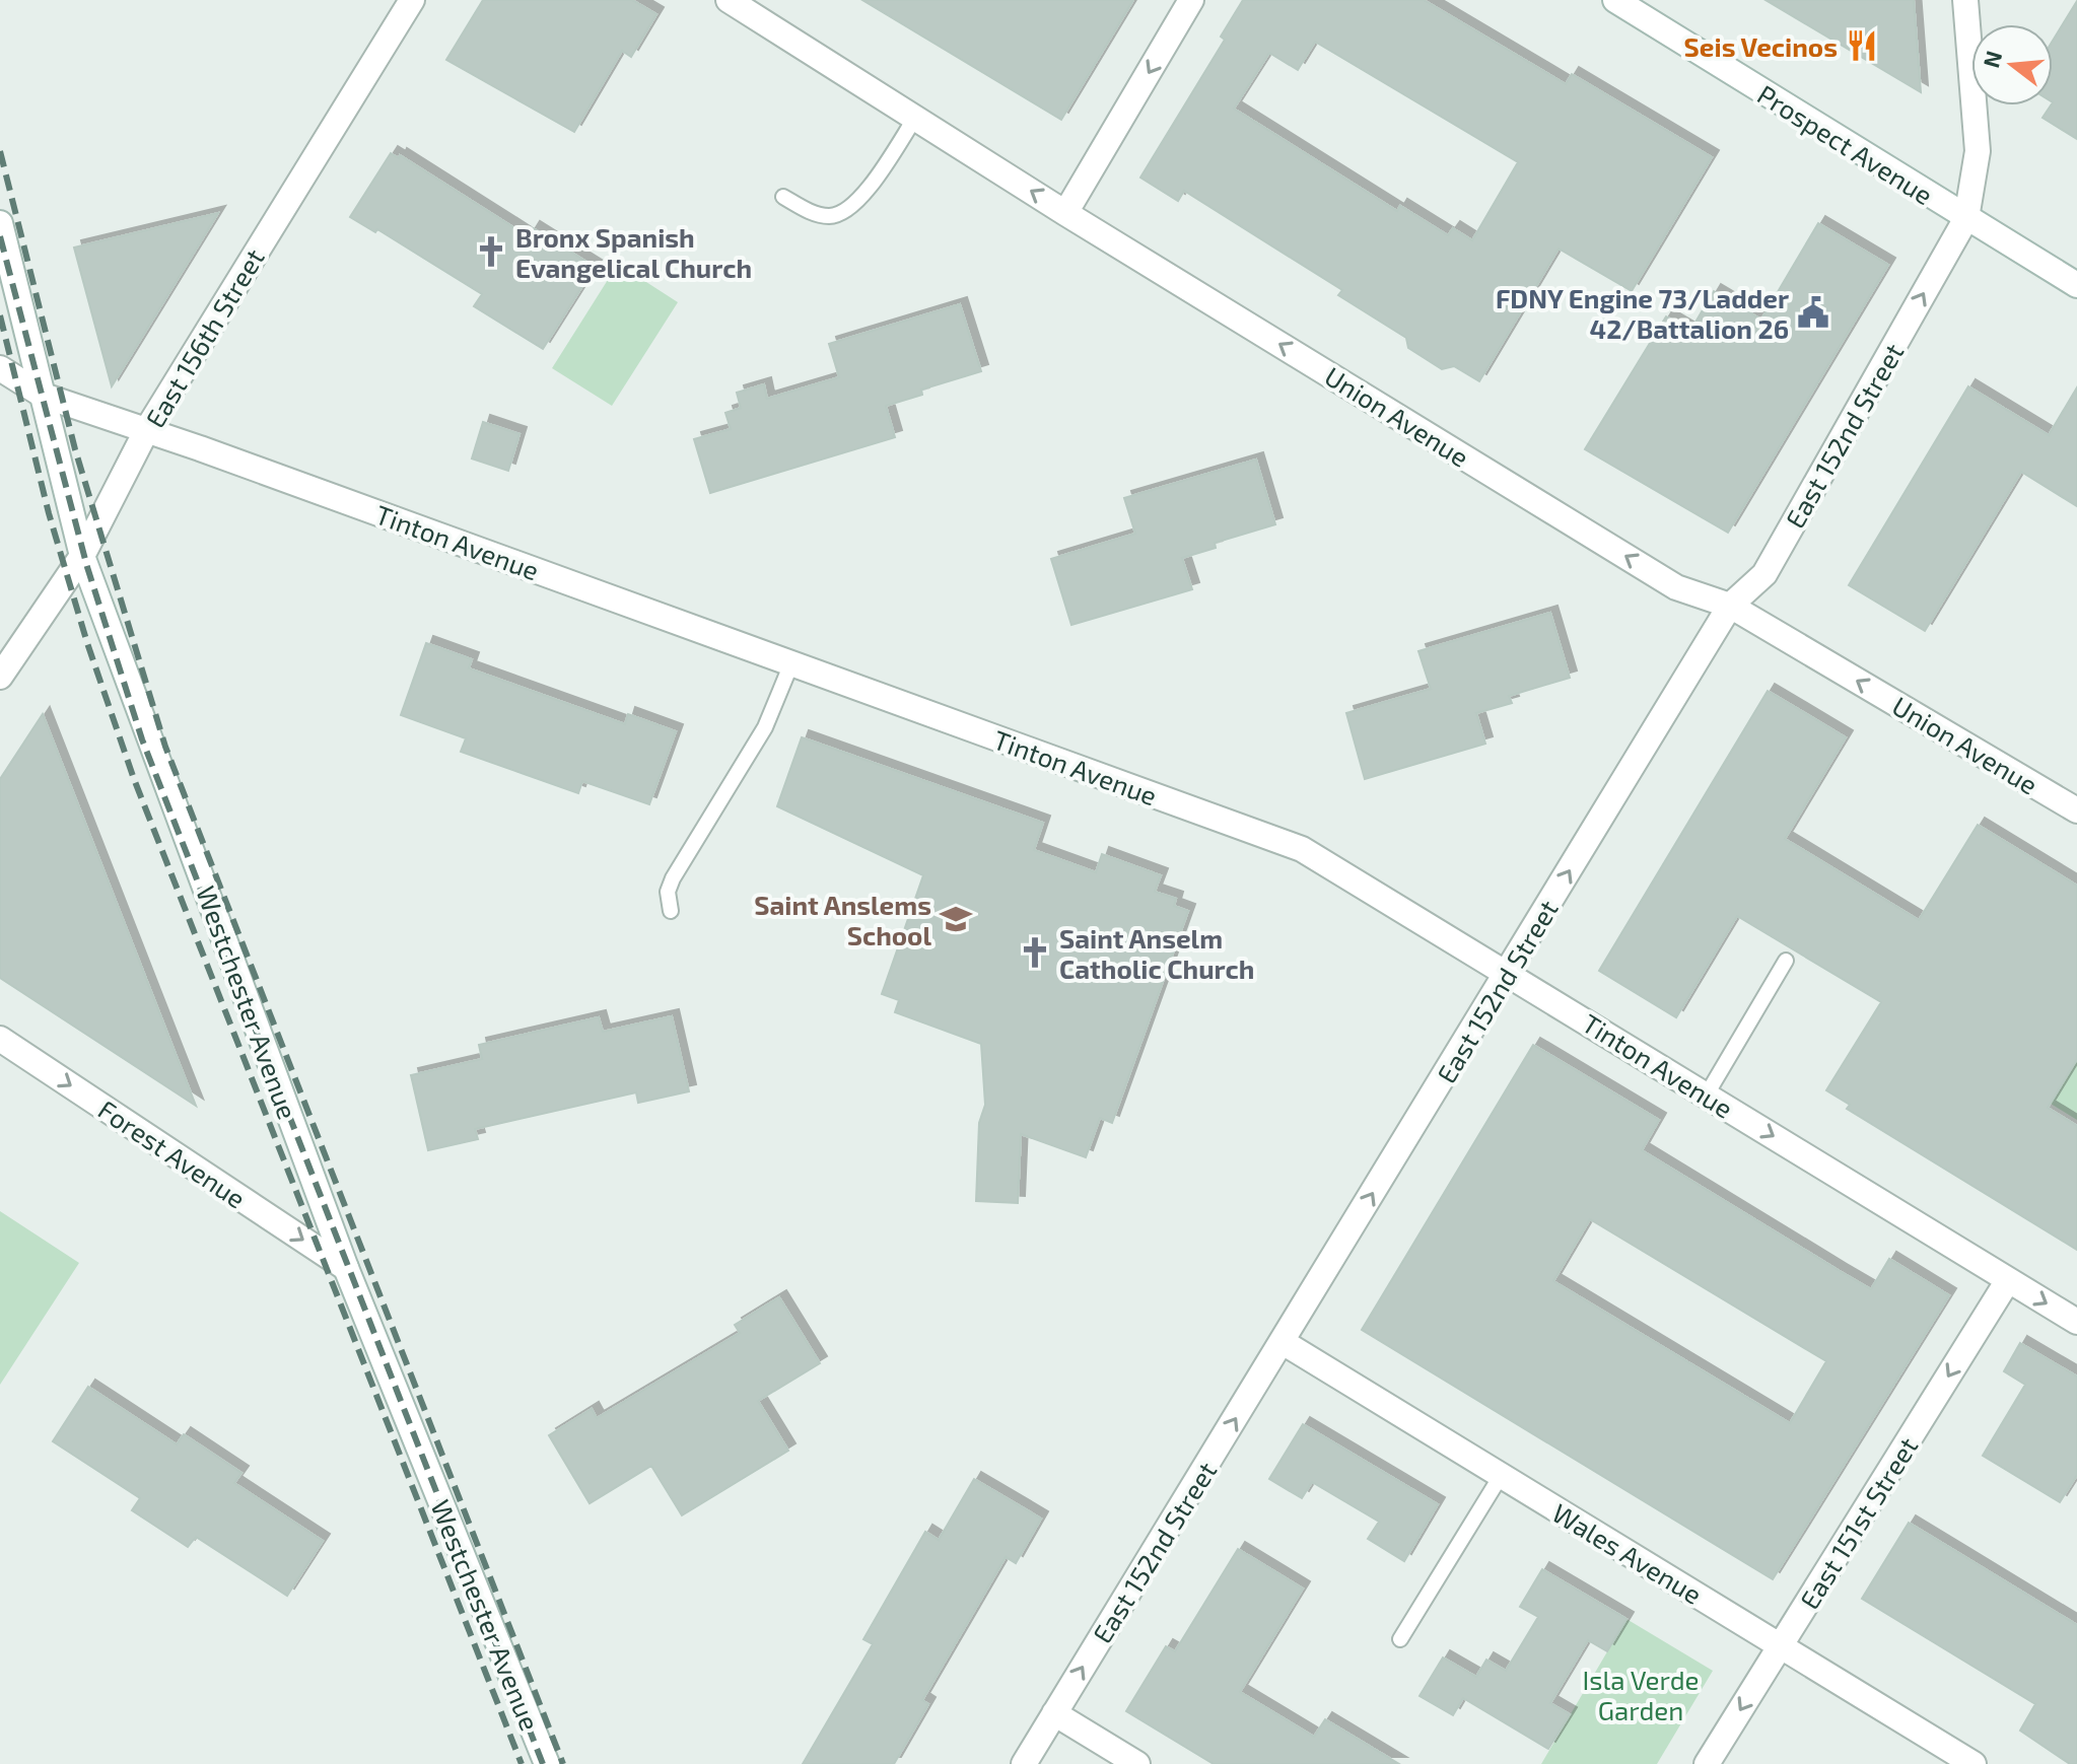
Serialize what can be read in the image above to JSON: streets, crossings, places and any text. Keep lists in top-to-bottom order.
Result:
{
  "streets": {
    "street": [
      "Prospect Avenue",
      "East 156th Street",
      "Union Avenue",
      "East 152nd Street",
      "Tinton Avenue",
      "Westchester Avenue",
      "Forest Avenue",
      "East 151st Street",
      "Wales Avenue"
    ]
  },
  "crossings": [
    ["Prospect Avenue", "East 152nd Street"],
    ["East 156th Street", "Tinton Avenue"],
    ["East 156th Street", "Westchester Avenue"],
    ["Union Avenue", "East 152nd Street"],
    ["East 152nd Street", "Tinton Avenue"],
    ["East 152nd Street", "Wales Avenue"],
    ["Tinton Avenue", "Westchester Avenue"],
    ["Tinton Avenue", "East 151st Street"],
    ["Westchester Avenue", "Forest Avenue"],
    ["East 151st Street", "Wales Avenue"]
  ],
  "one_way": [
    "Union Avenue",
    "East 152nd Street",
    "Forest Avenue",
    "East 151st Street"
  ],
  "parks": ["Isla Verde Garden"],
  "places": {
    "restaurant": ["Seis Vecinos"],
    "church": ["Bronx Spanish Evangelical Church", "Saint Anselm Catholic Church"],
    "public building": ["FDNY Engine 73/Ladder 42/Battalion 26"],
    "school or university": ["Saint Anslems School"]
  },
  "north": "left"
}
